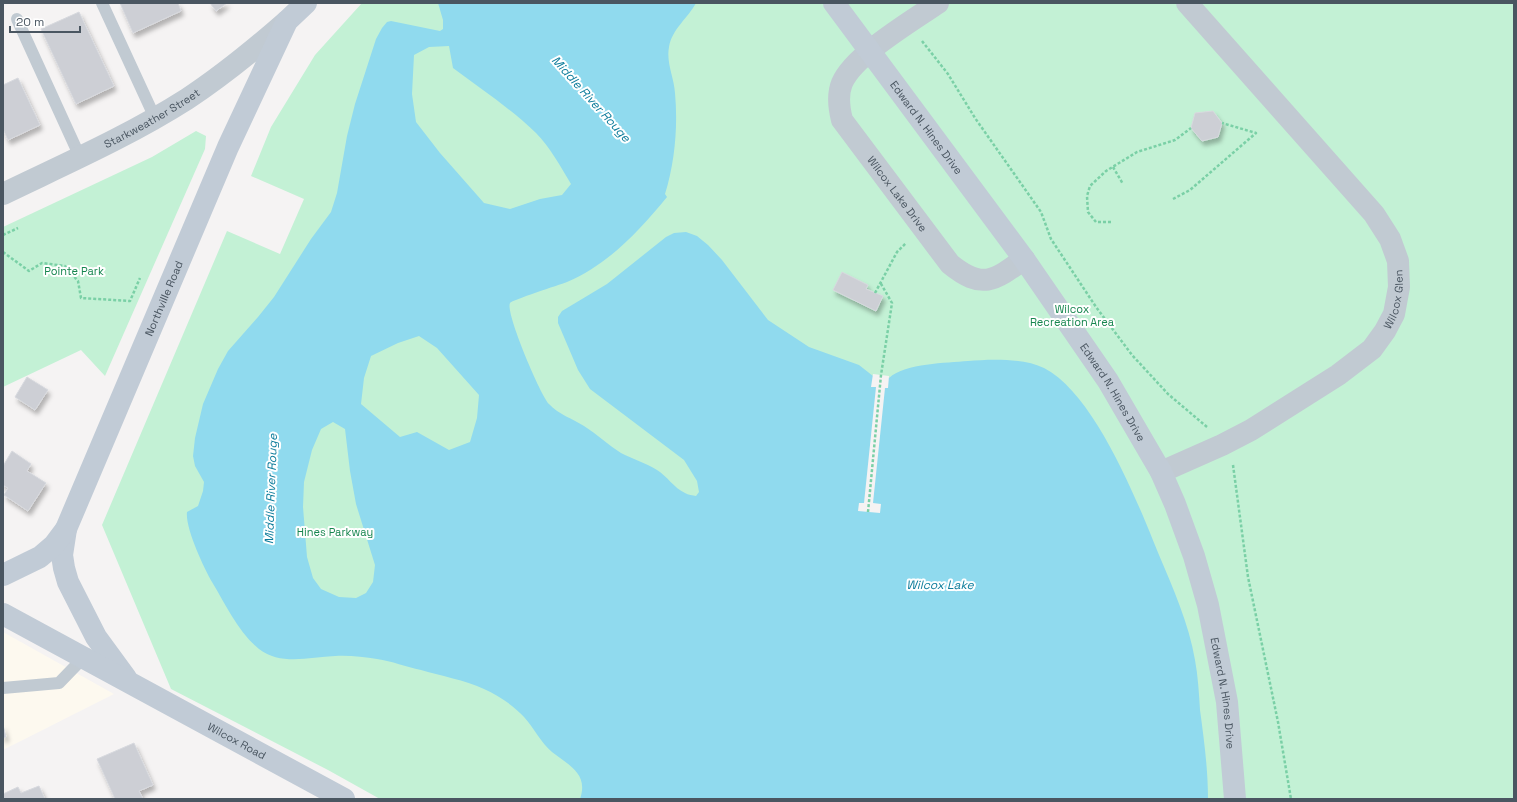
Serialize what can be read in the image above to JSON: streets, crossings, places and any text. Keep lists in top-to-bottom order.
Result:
{
  "streets": {
    "street": [
      "Starkweather Street",
      "Edward N. Hines Drive",
      "Wilcox Lake Drive",
      "Wilcox Glen",
      "Northville Road",
      "Wilcox Road"
    ]
  },
  "crossings": [
    ["Starkweather Street", "Northville Road"],
    ["Edward N. Hines Drive", "Wilcox Lake Drive"],
    ["Edward N. Hines Drive", "Wilcox Glen"],
    ["Northville Road", "Wilcox Road"]
  ],
  "water": ["Middle River Rouge", "Wilcox Lake"],
  "parks": ["Pointe Park", "Wilcox Recreation Area", "Hines Parkway"],
  "scale_bar": "20 m"
}
